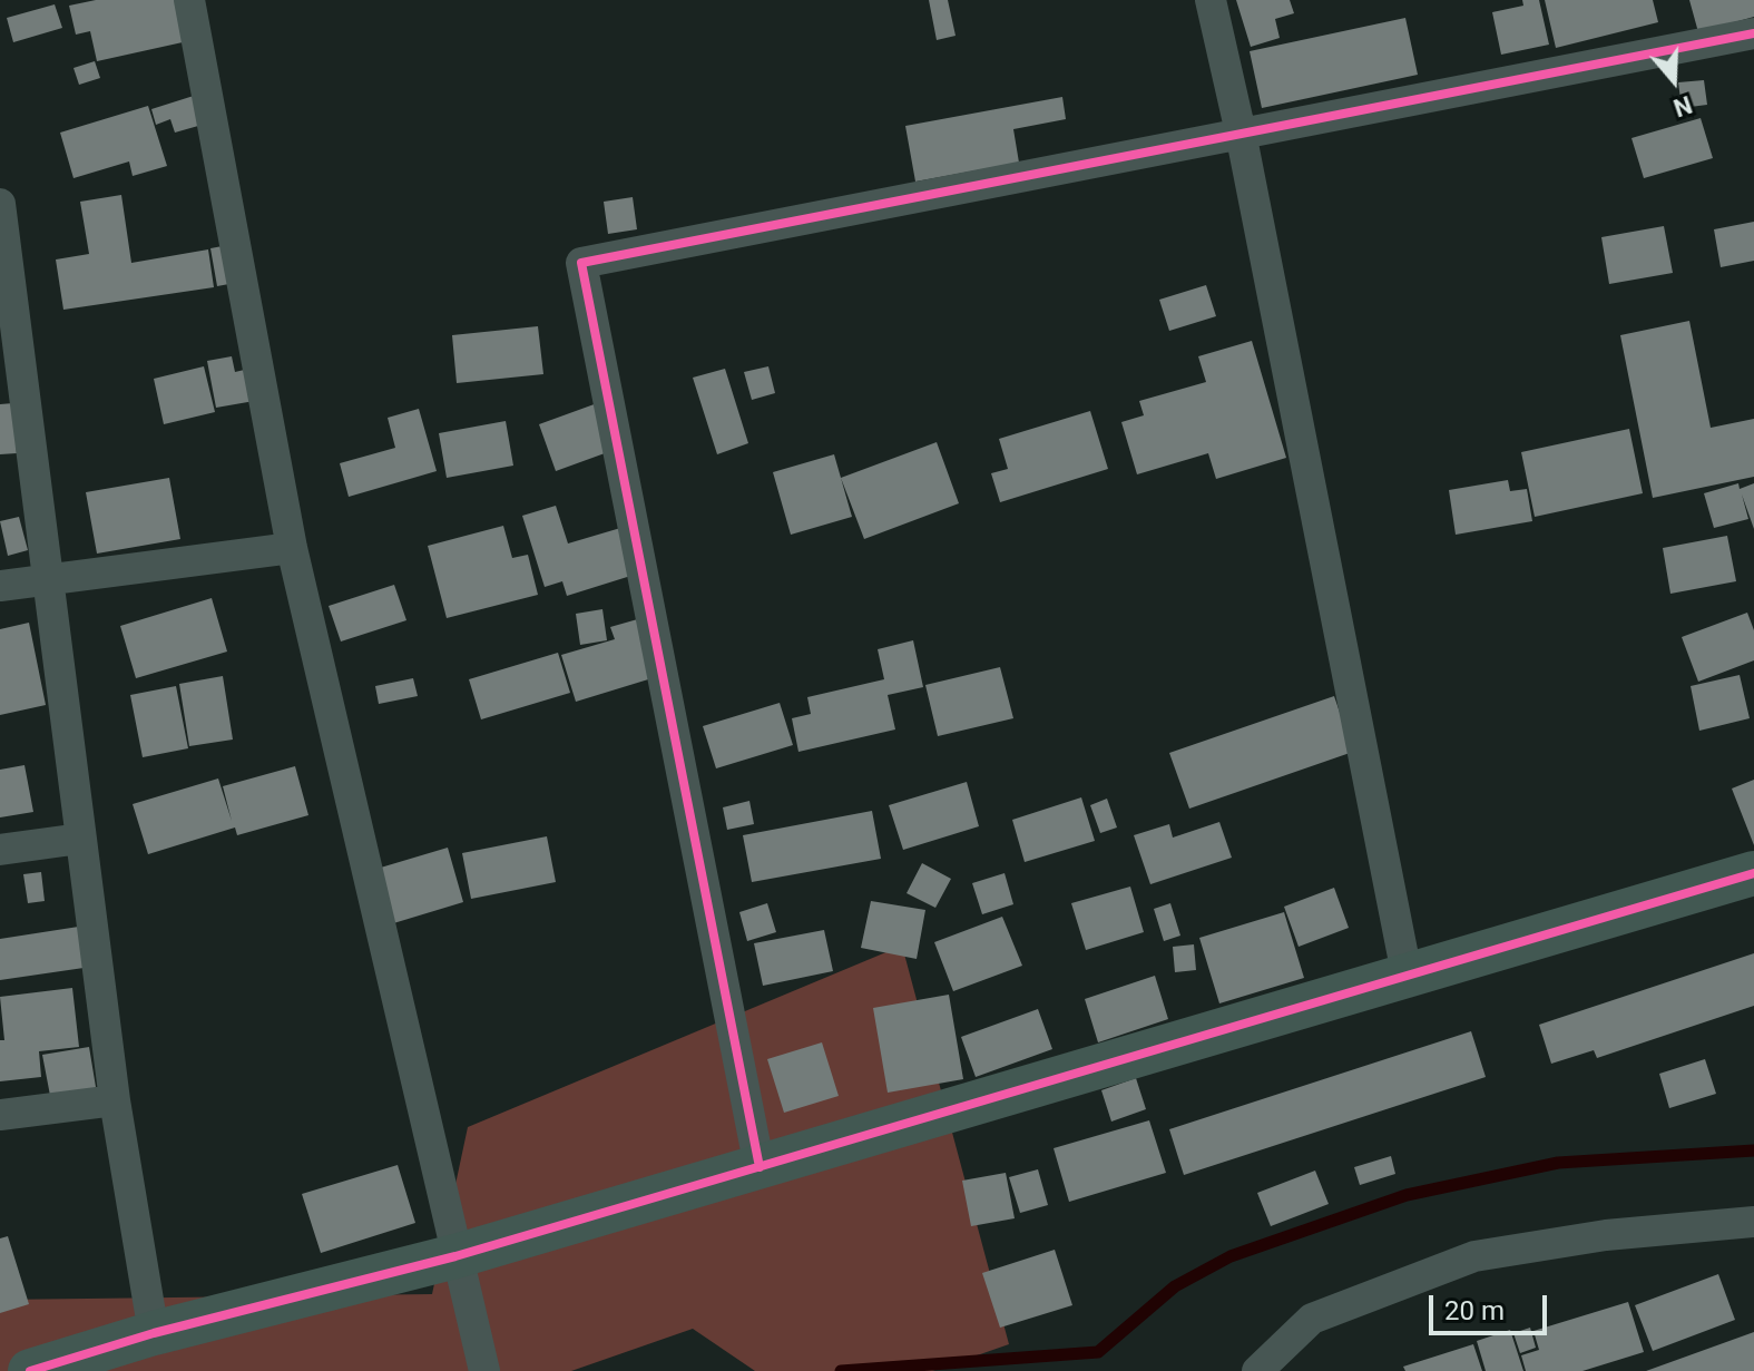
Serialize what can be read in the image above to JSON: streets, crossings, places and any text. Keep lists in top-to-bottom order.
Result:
{
  "scale_bar": "20 m",
  "north": "bottom"
}
